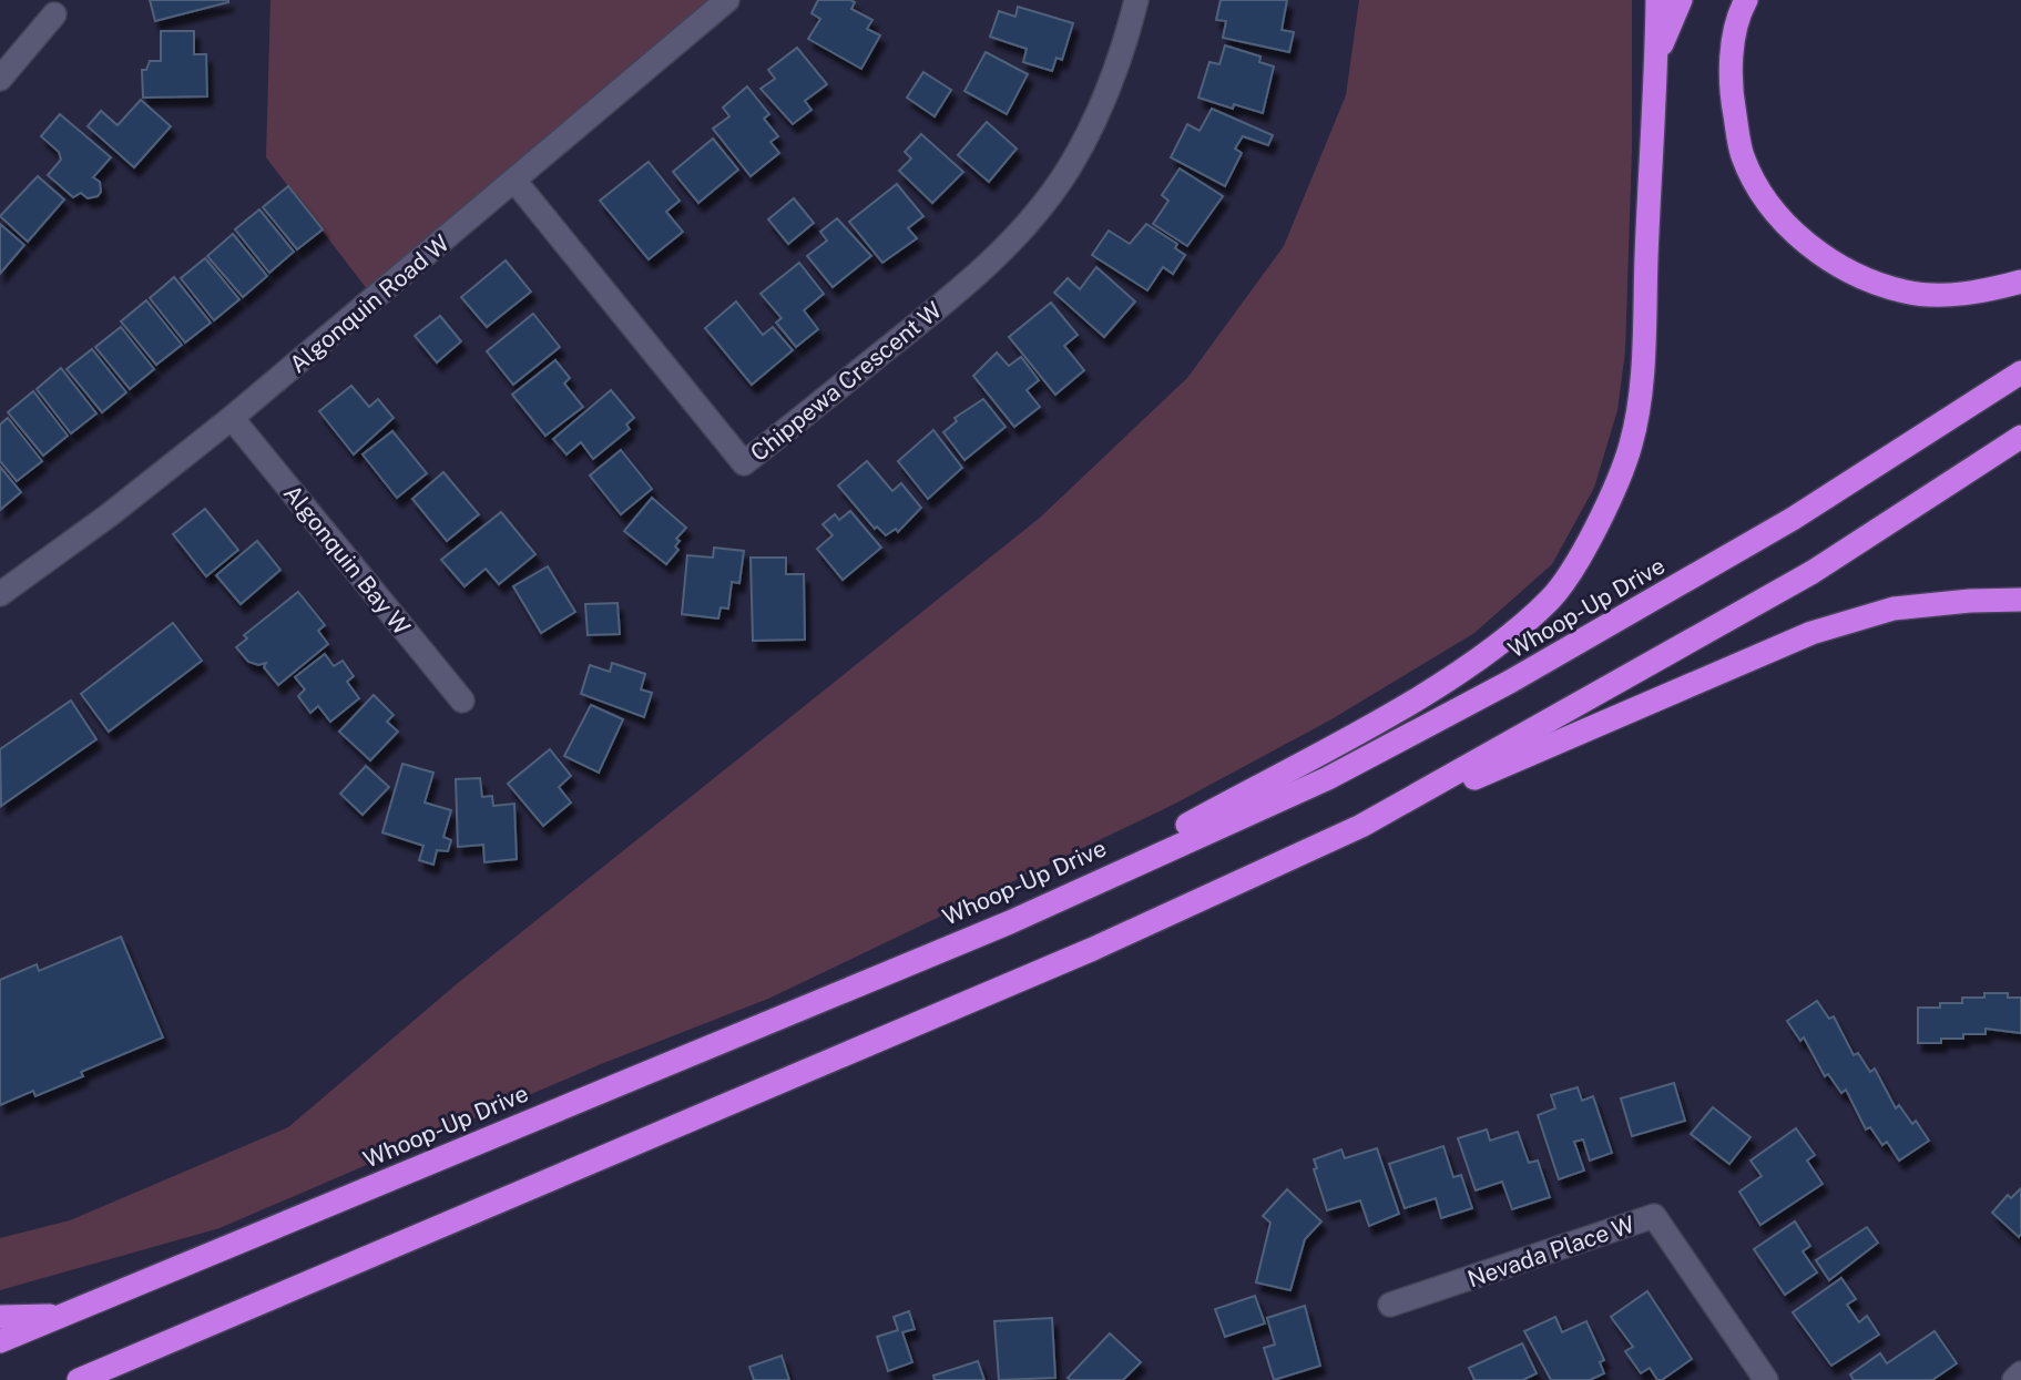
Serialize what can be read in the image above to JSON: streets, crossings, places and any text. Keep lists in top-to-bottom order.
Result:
{
  "streets": {
    "highway": ["Whoop-Up Drive"],
    "street": [
      "Algonquin Road W",
      "Chippewa Crescent W",
      "Algonquin Bay W",
      "Nevada Place W"
    ]
  },
  "crossings": [
    ["Algonquin Road W", "Chippewa Crescent W"],
    ["Algonquin Road W", "Algonquin Bay W"]
  ]
}
